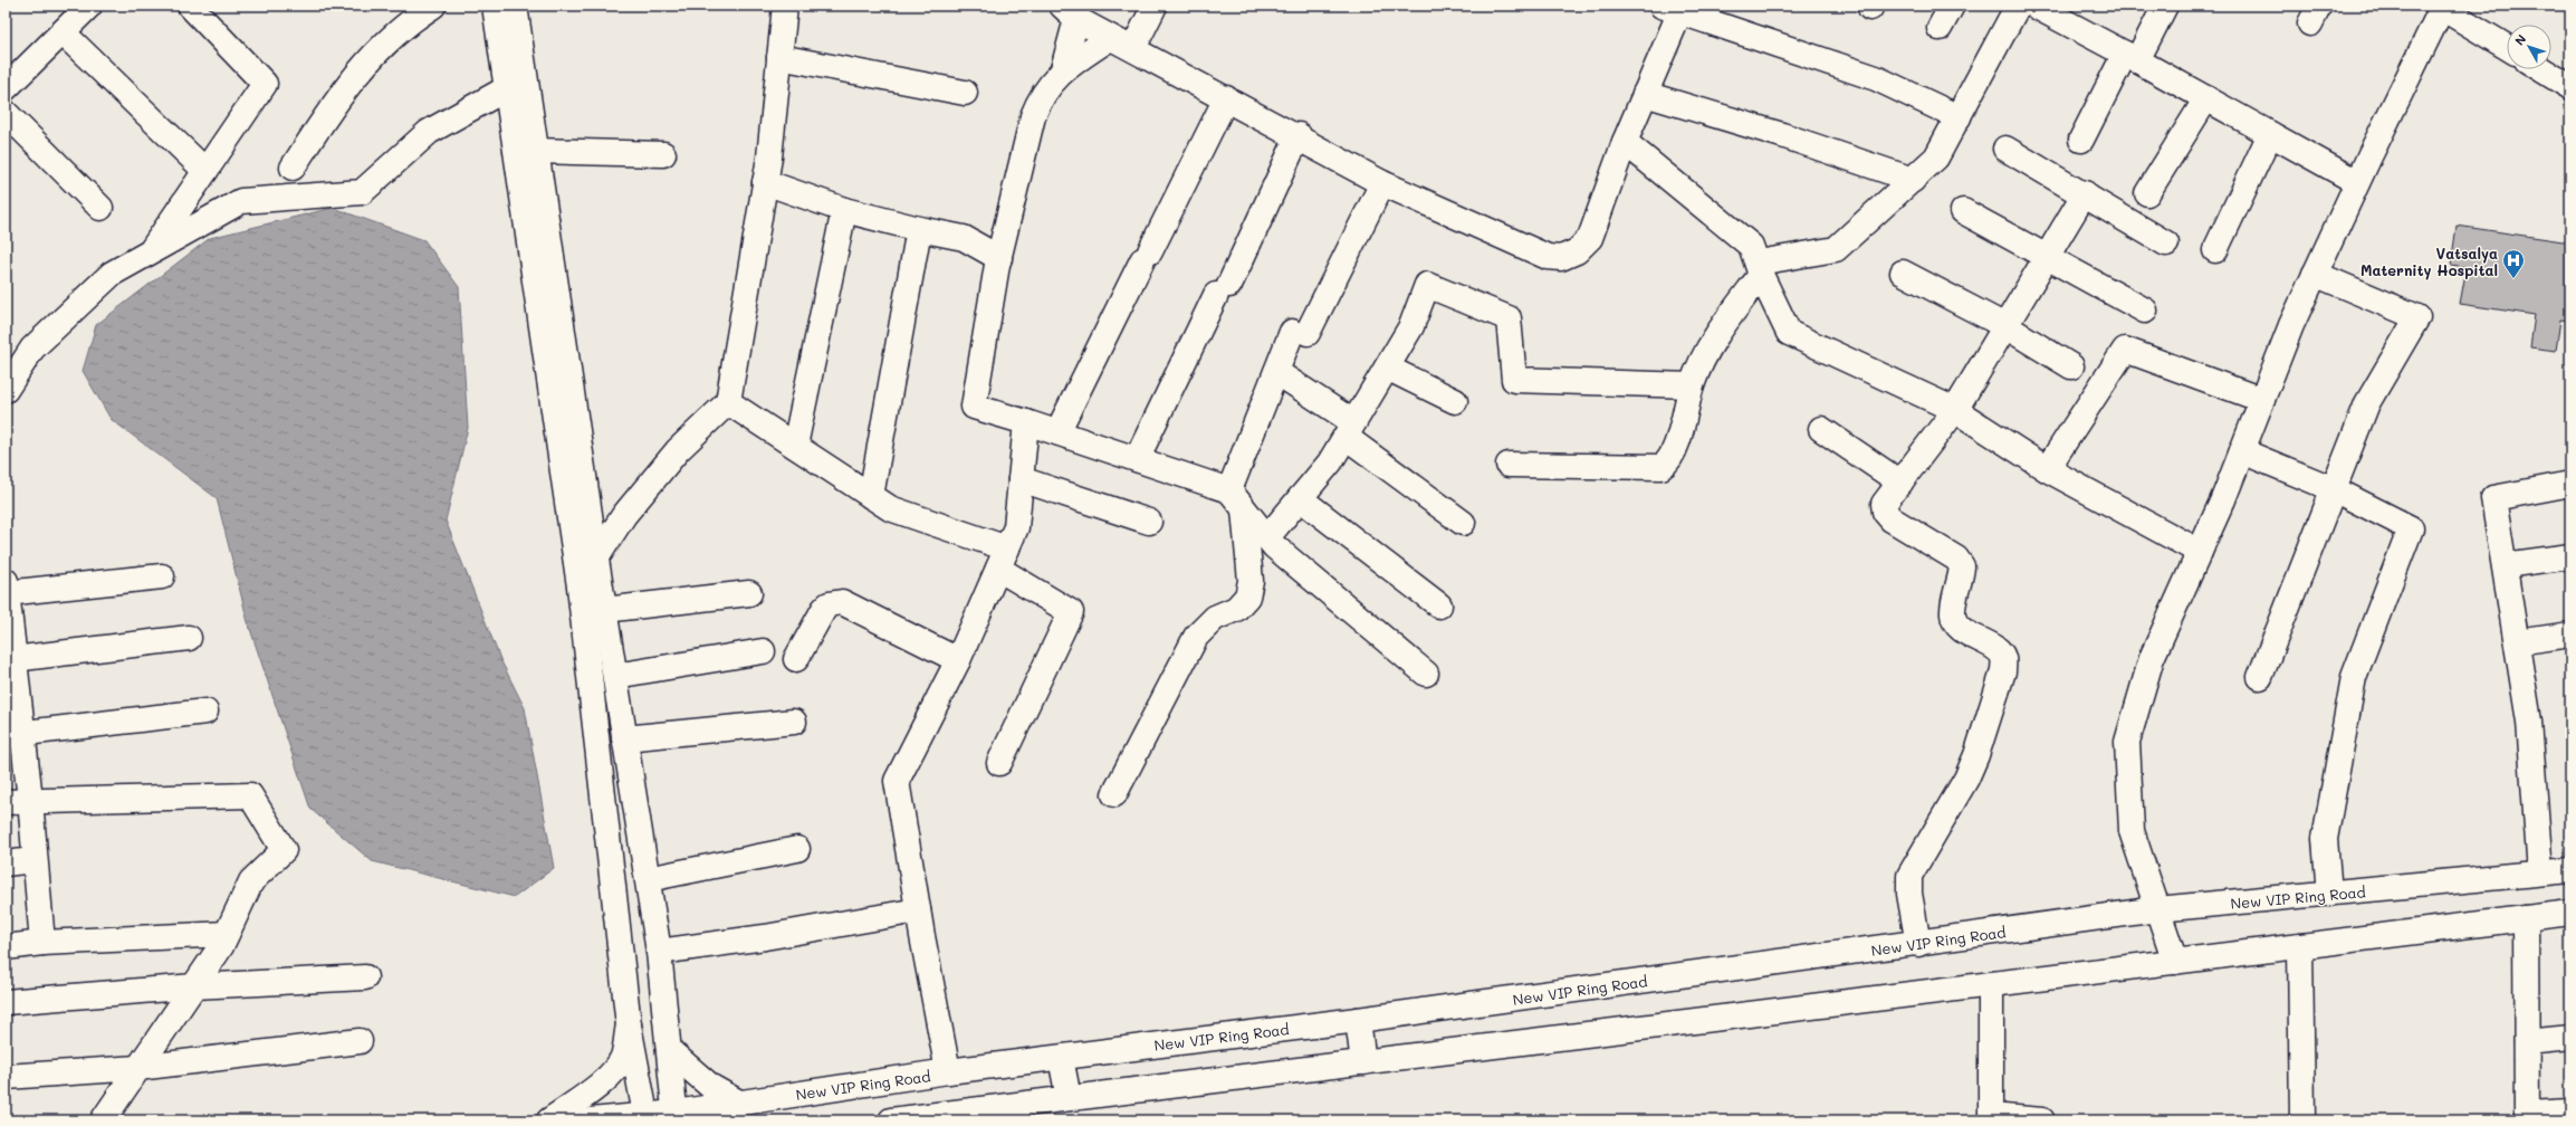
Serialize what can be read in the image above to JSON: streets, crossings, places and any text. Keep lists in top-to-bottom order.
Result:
{
  "streets": {
    "street": ["New VIP Ring Road"]
  },
  "places": {
    "hospital": ["Vatsalya Maternity Hospital"]
  },
  "north": "top left"
}
